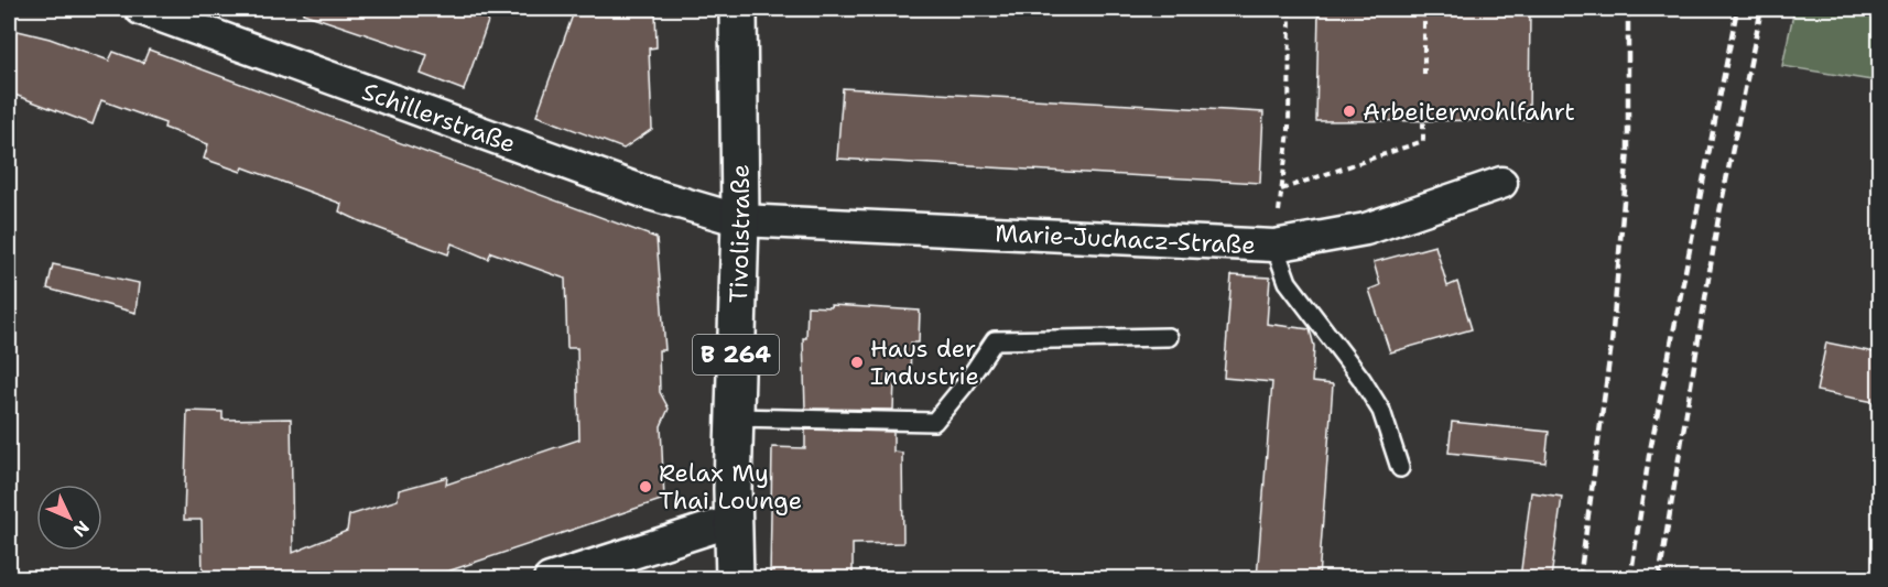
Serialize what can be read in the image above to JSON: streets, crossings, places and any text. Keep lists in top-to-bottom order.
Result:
{
  "streets": {
    "main road": ["Tivolistraße", "B 264"],
    "street": ["Schillerstraße", "Marie-Juchacz-Straße"]
  },
  "crossings": [
    ["Schillerstraße", "Tivolistraße"],
    ["Schillerstraße", "Marie-Juchacz-Straße"],
    ["Tivolistraße", "Marie-Juchacz-Straße"]
  ],
  "places": ["Arbeiterwohlfahrt", "Haus der Industrie", "Relax My Thai Lounge"],
  "north": "bottom right"
}
